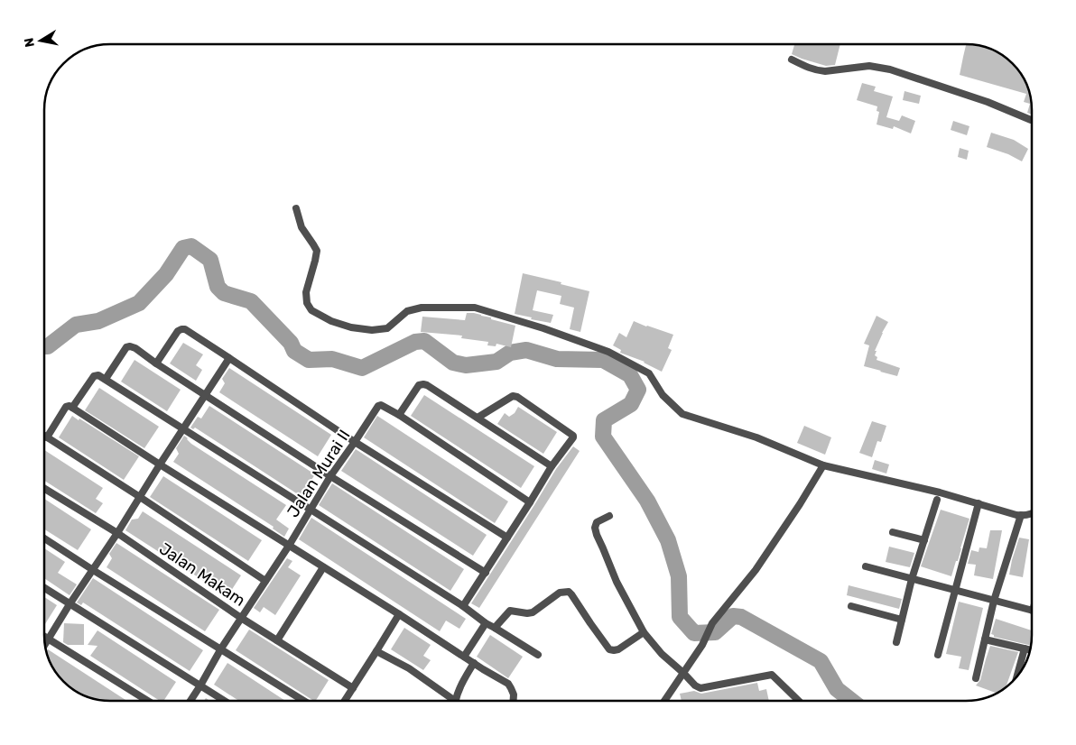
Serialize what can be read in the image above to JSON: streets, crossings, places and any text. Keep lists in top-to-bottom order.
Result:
{
  "streets": {
    "street": ["Jalan Murai II", "Jalan Makam"]
  },
  "crossings": [
    ["Jalan Murai II", "Jalan Makam"]
  ],
  "north": "left"
}
